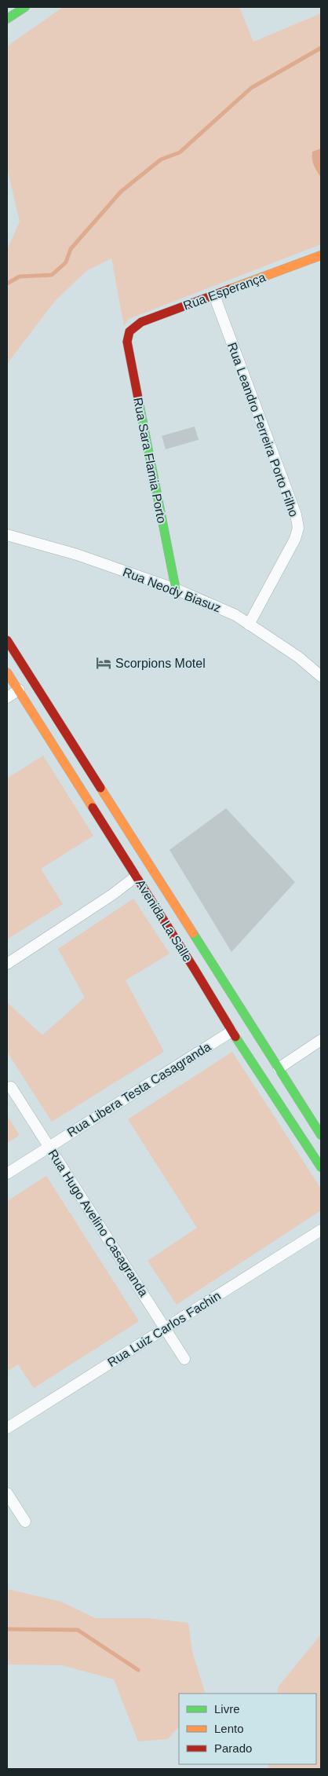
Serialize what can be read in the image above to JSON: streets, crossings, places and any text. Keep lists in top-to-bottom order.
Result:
{
  "streets": {
    "main road": ["Rua Esperança", "Rua Sara Flamia Porto", "Avenida La Salle"],
    "street": [
      "Rua Leandro Ferreira Porto Filho",
      "Rua Neody Biasuz",
      "Rua Libera Testa Casagranda",
      "Rua Hugo Avelino Casagranda",
      "Rua Luiz Carlos Fachin"
    ]
  },
  "crossings": [
    ["Rua Esperança", "Rua Leandro Ferreira Porto Filho"],
    ["Rua Esperança", "Rua Sara Flamia Porto"],
    ["Rua Leandro Ferreira Porto Filho", "Rua Neody Biasuz"],
    ["Rua Sara Flamia Porto", "Rua Neody Biasuz"],
    ["Avenida La Salle", "Rua Libera Testa Casagranda"],
    ["Rua Libera Testa Casagranda", "Rua Hugo Avelino Casagranda"],
    ["Rua Hugo Avelino Casagranda", "Rua Luiz Carlos Fachin"]
  ],
  "places": {
    "hotel": ["Scorpions Motel"]
  },
  "legend": ["Livre", "Lento", "Parado"]
}
